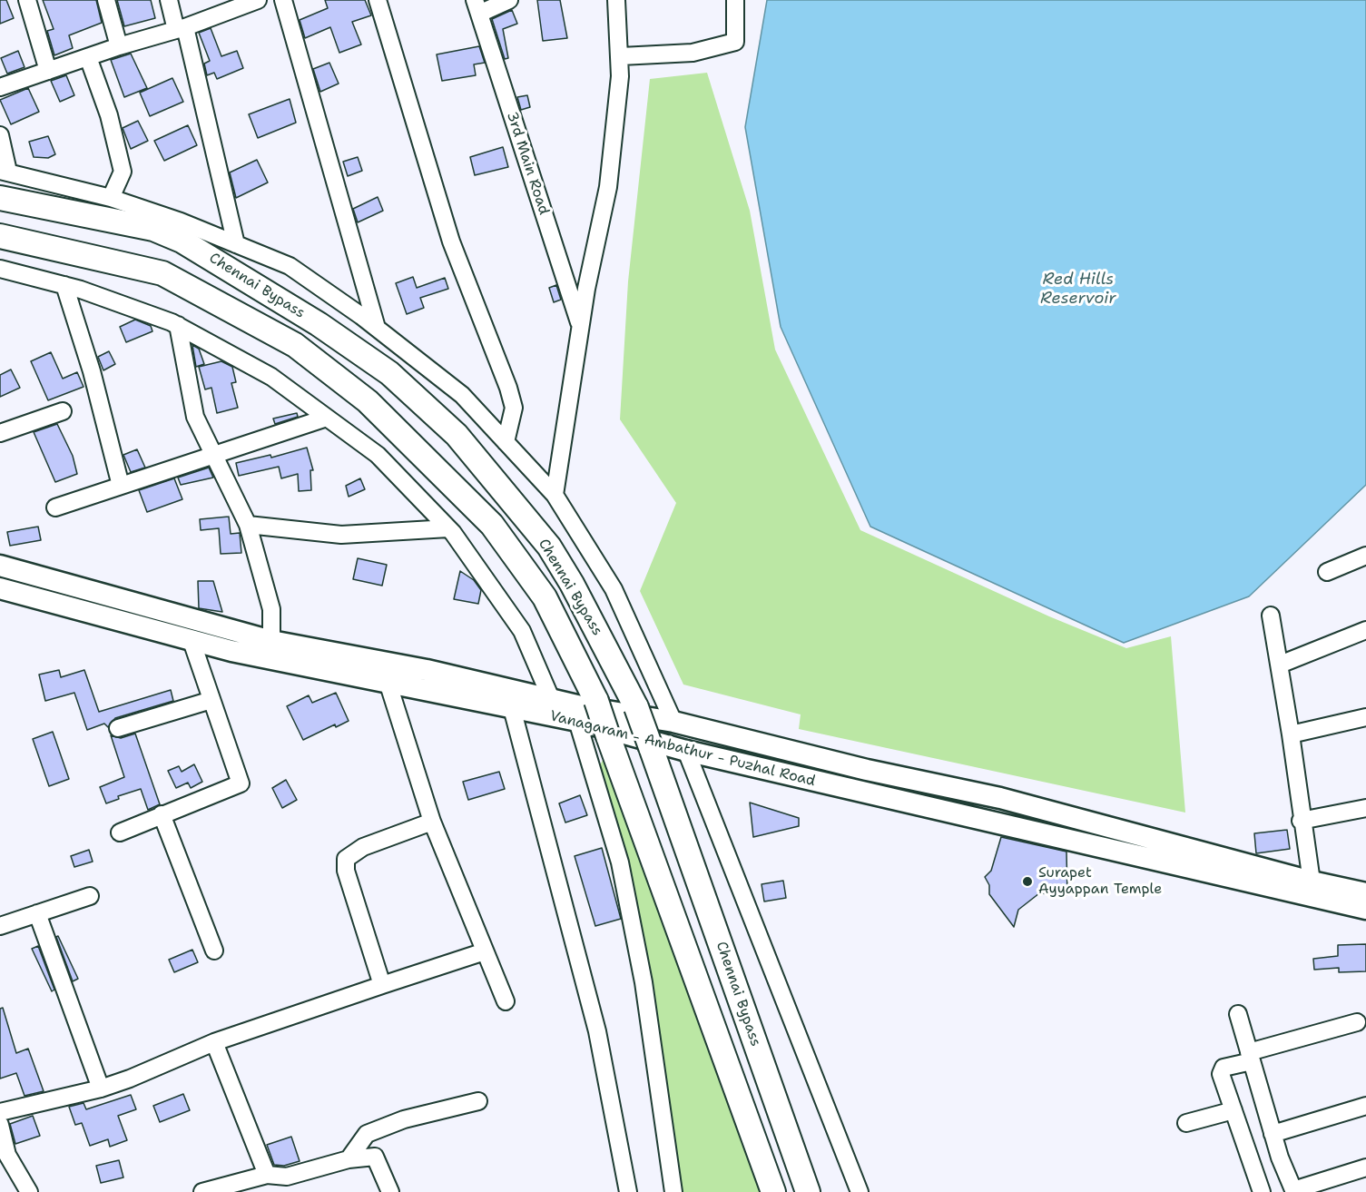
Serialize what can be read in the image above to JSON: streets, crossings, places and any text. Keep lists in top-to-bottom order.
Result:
{
  "streets": {
    "highway": ["Chennai Bypass"],
    "main road": ["Vanagaram - Ambathur - Puzhal Road"],
    "street": ["3rd Main Road"]
  },
  "water": ["Red Hills Reservoir"],
  "places": ["Surapet Ayyappan Temple"]
}
